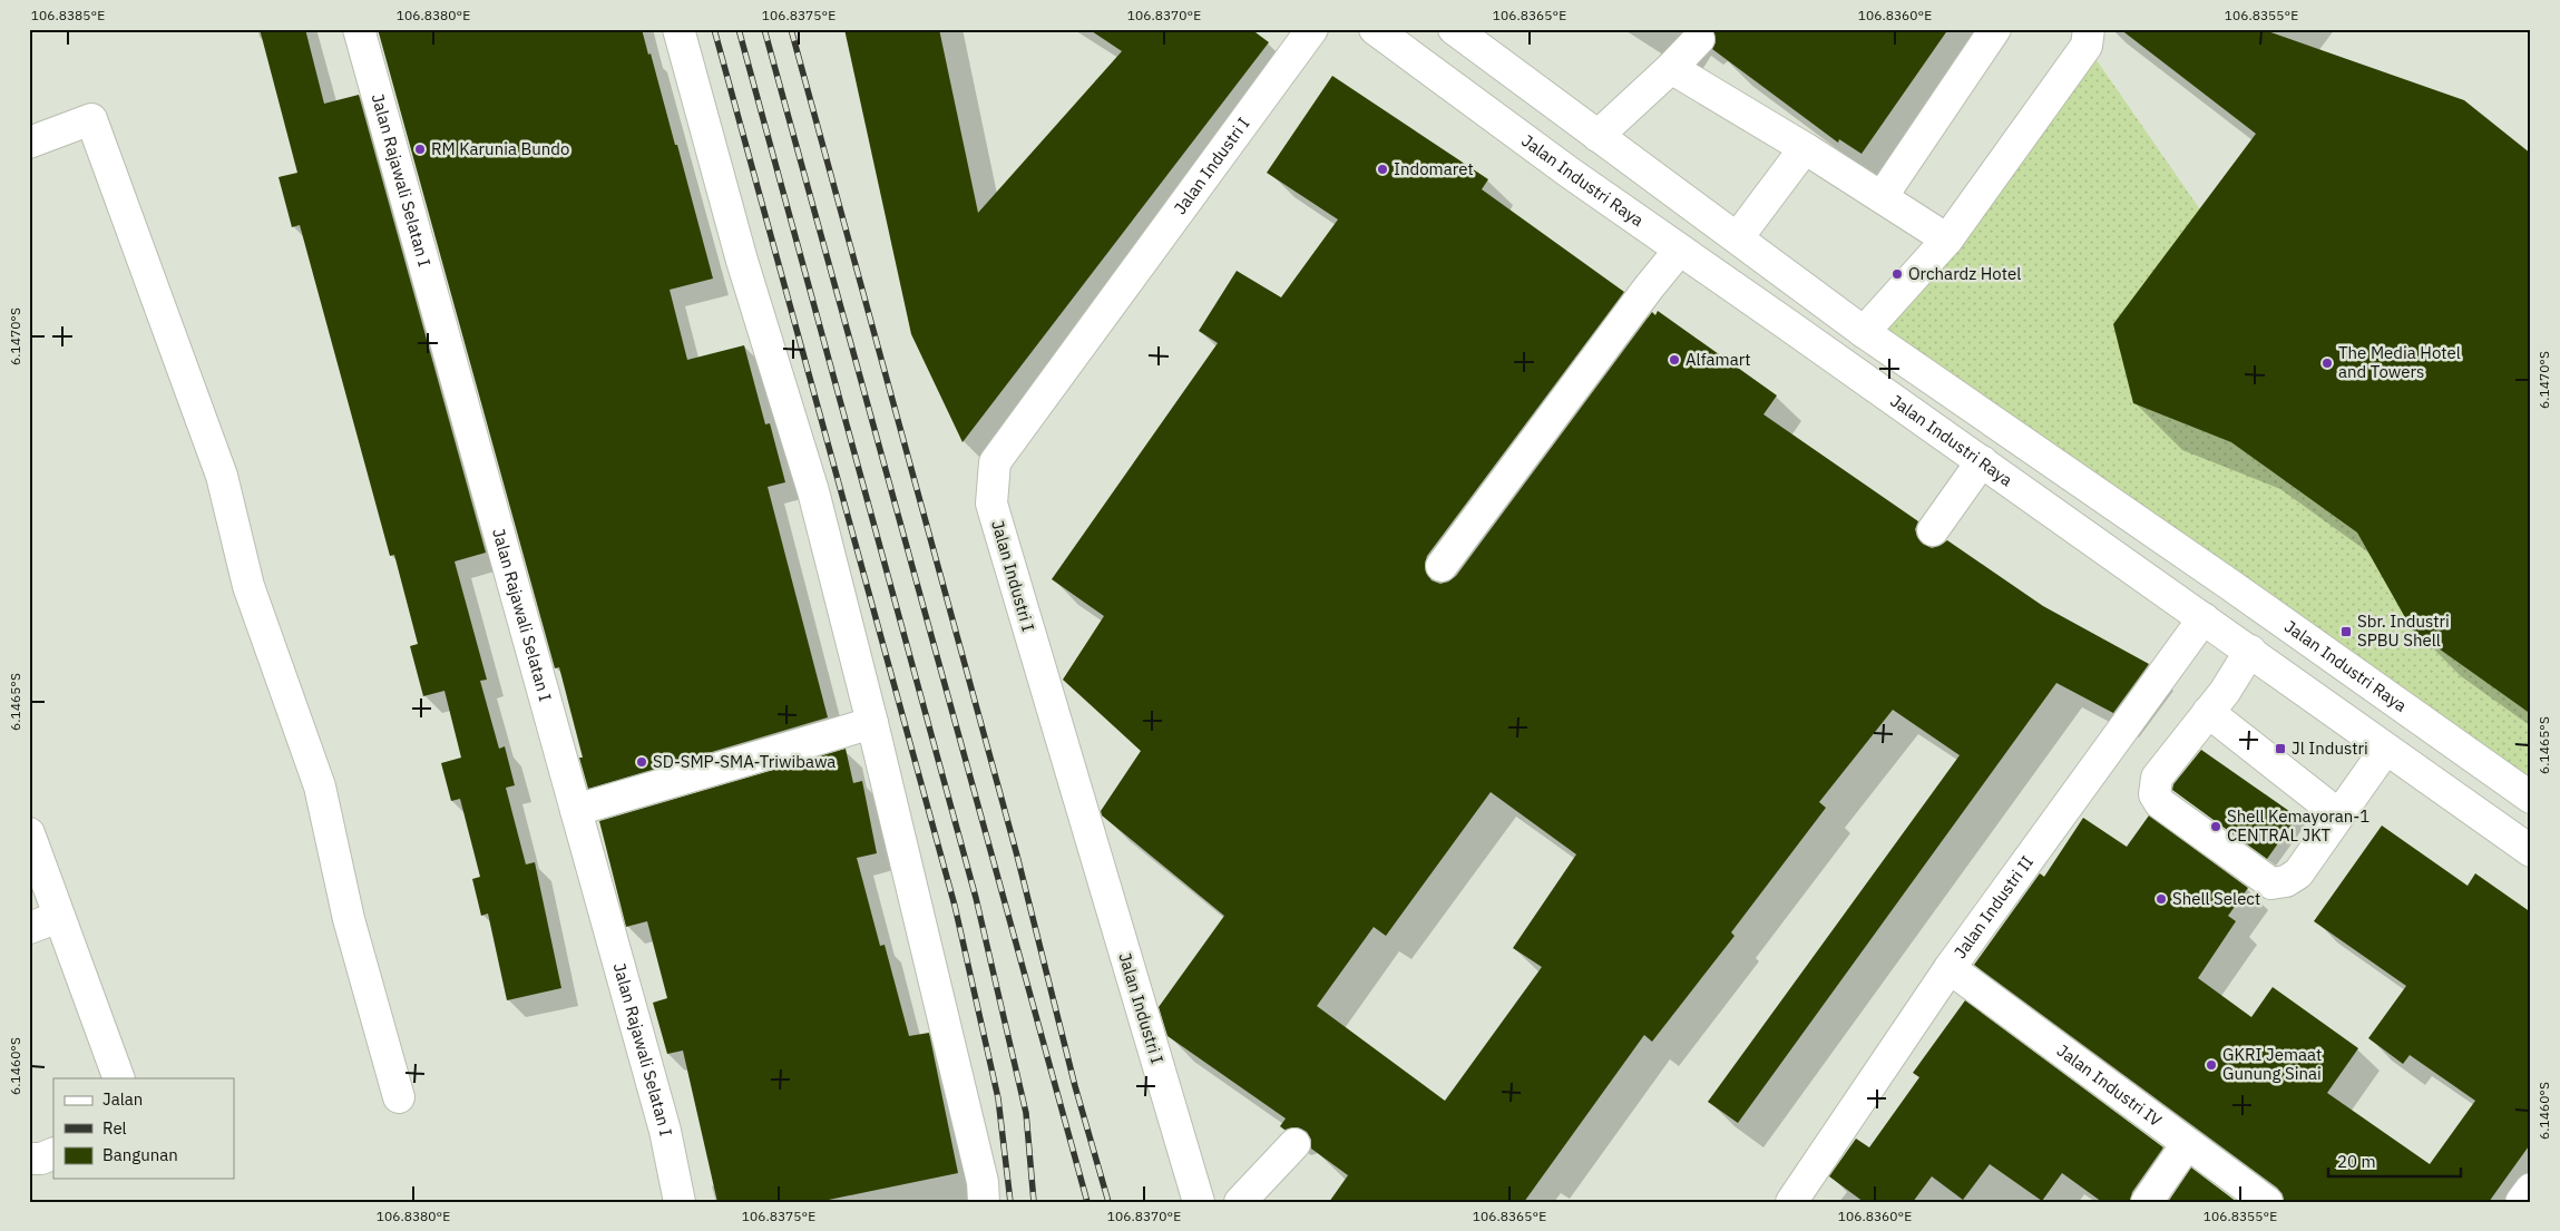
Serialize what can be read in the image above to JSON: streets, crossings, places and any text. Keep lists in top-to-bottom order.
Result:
{
  "streets": {
    "street": [
      "Jalan Industri I",
      "Jalan Rajawali Selatan I",
      "Jalan Industri Raya",
      "Jalan Industri II",
      "Jalan Industri IV"
    ]
  },
  "crossings": [
    ["Jalan Industri Raya", "Jalan Industri II"],
    ["Jalan Industri II", "Jalan Industri IV"]
  ],
  "places": {
    "other": [
      "RM Karunia Bundo",
      "Indomaret",
      "Orchardz Hotel",
      "Alfamart",
      "The Media Hotel and Towers",
      "SD-SMP-SMA-Triwibawa",
      "Shell Kemayoran-1 CENTRAL JKT",
      "Shell Select",
      "GKRI Jemaat Gunung Sinai"
    ],
    "transit": ["Sbr. Industri SPBU Shell", "Jl Industri"]
  },
  "legend": ["Jalan", "Rel", "Bangunan"],
  "scale_bar": "20 m",
  "coordinates": [
    "106.8385°E",
    "106.8380°E",
    "106.8375°E",
    "106.8370°E",
    "106.8365°E",
    "106.8360°E",
    "106.8355°E",
    "6.1470°S",
    "6.1465°S",
    "6.1460°S"
  ]
}
